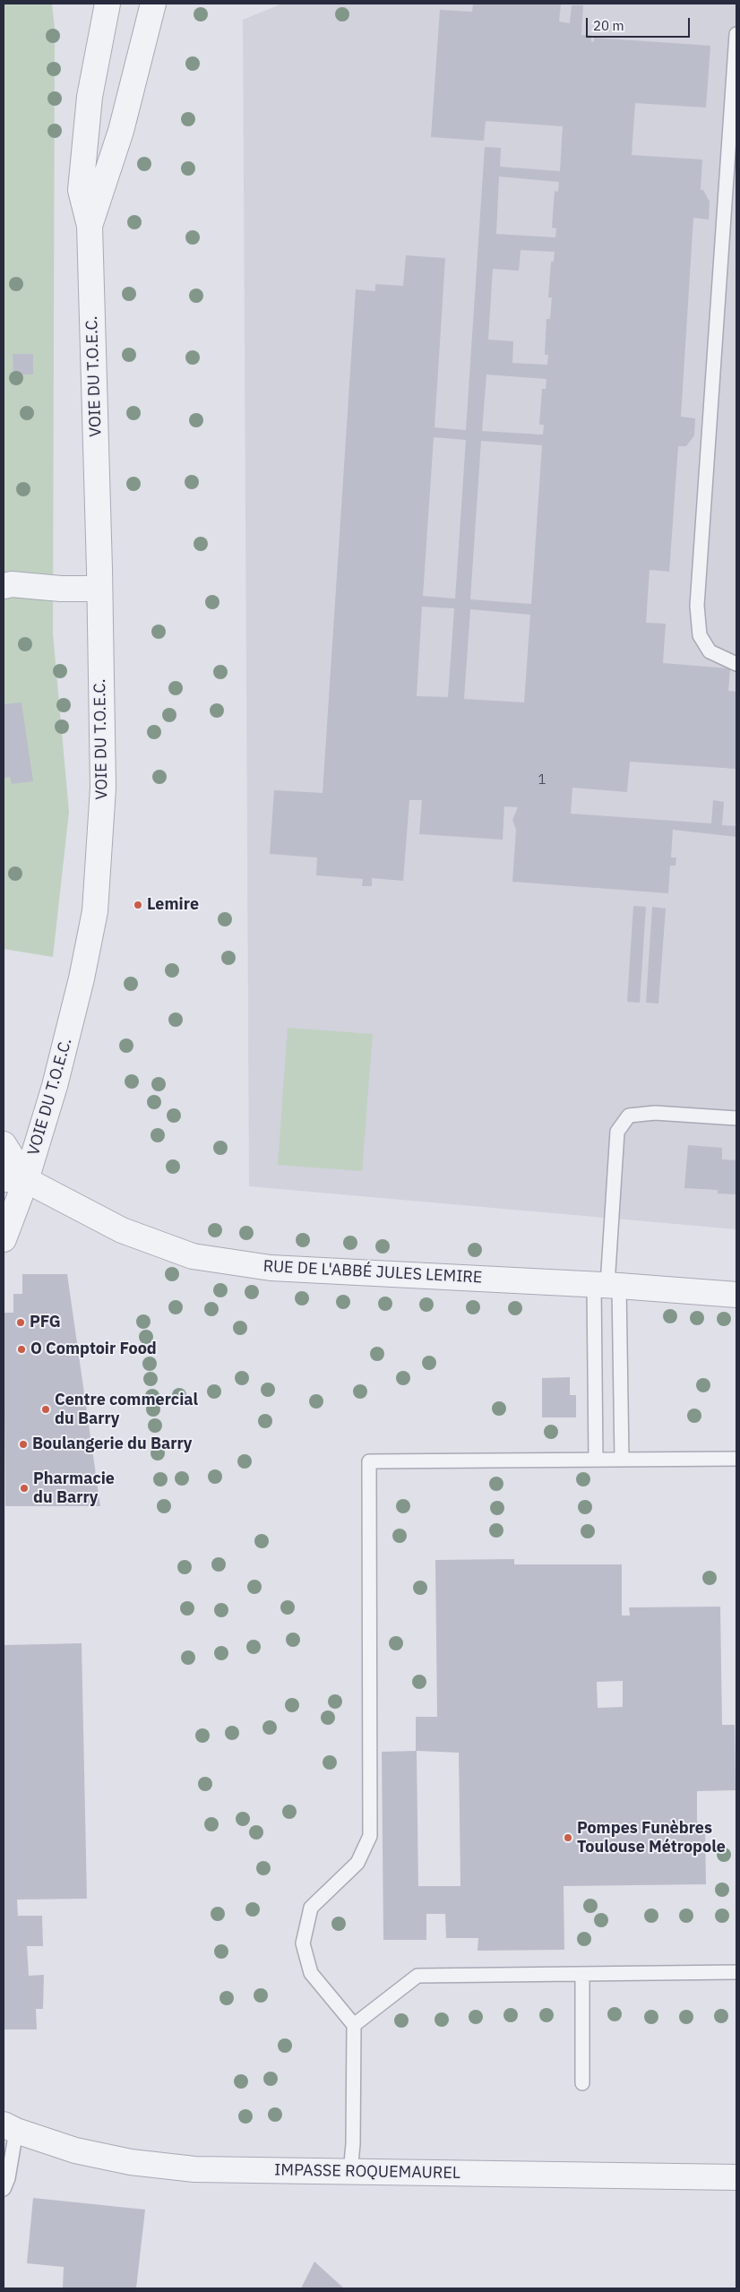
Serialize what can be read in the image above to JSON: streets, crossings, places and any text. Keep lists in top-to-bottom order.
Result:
{
  "streets": {
    "street": ["VOIE DU T.O.E.C.", "RUE DE L'ABBÉ JULES LEMIRE", "IMPASSE ROQUEMAUREL"]
  },
  "crossings": [
    ["VOIE DU T.O.E.C.", "RUE DE L'ABBÉ JULES LEMIRE"]
  ],
  "places": [
    "Lemire",
    "PFG",
    "O Comptoir Food",
    "Centre commercial du Barry",
    "Boulangerie du Barry",
    "Pharmacie du Barry",
    "Pompes Funèbres Toulouse Métropole"
  ],
  "house_numbers": ["1"],
  "scale_bar": "20 m"
}
